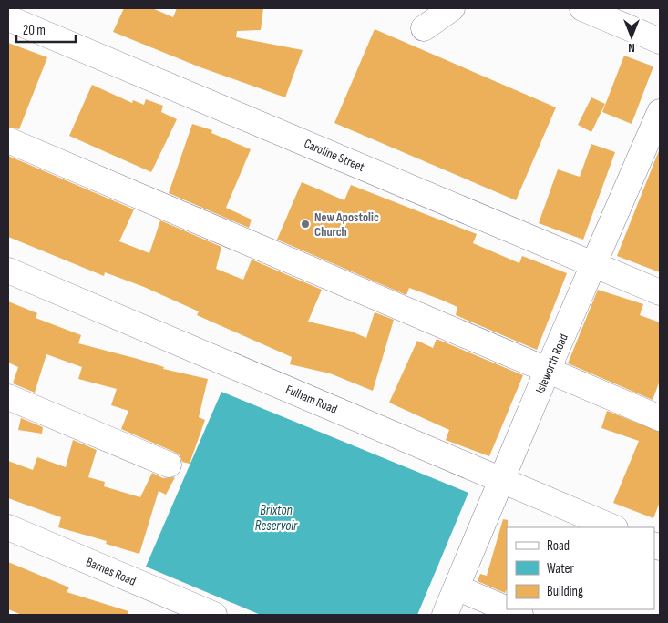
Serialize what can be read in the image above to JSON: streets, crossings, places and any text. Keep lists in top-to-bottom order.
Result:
{
  "streets": {
    "street": [
      "Caroline Street",
      "Isleworth Road",
      "Fulham Road",
      "Barnes Road"
    ]
  },
  "crossings": [
    ["Caroline Street", "Isleworth Road"],
    ["Isleworth Road", "Fulham Road"]
  ],
  "water": ["Brixton Reservoir"],
  "places": ["New Apostolic Church"],
  "legend": ["Road", "Water", "Building"],
  "scale_bar": "20 m",
  "north": "bottom"
}
